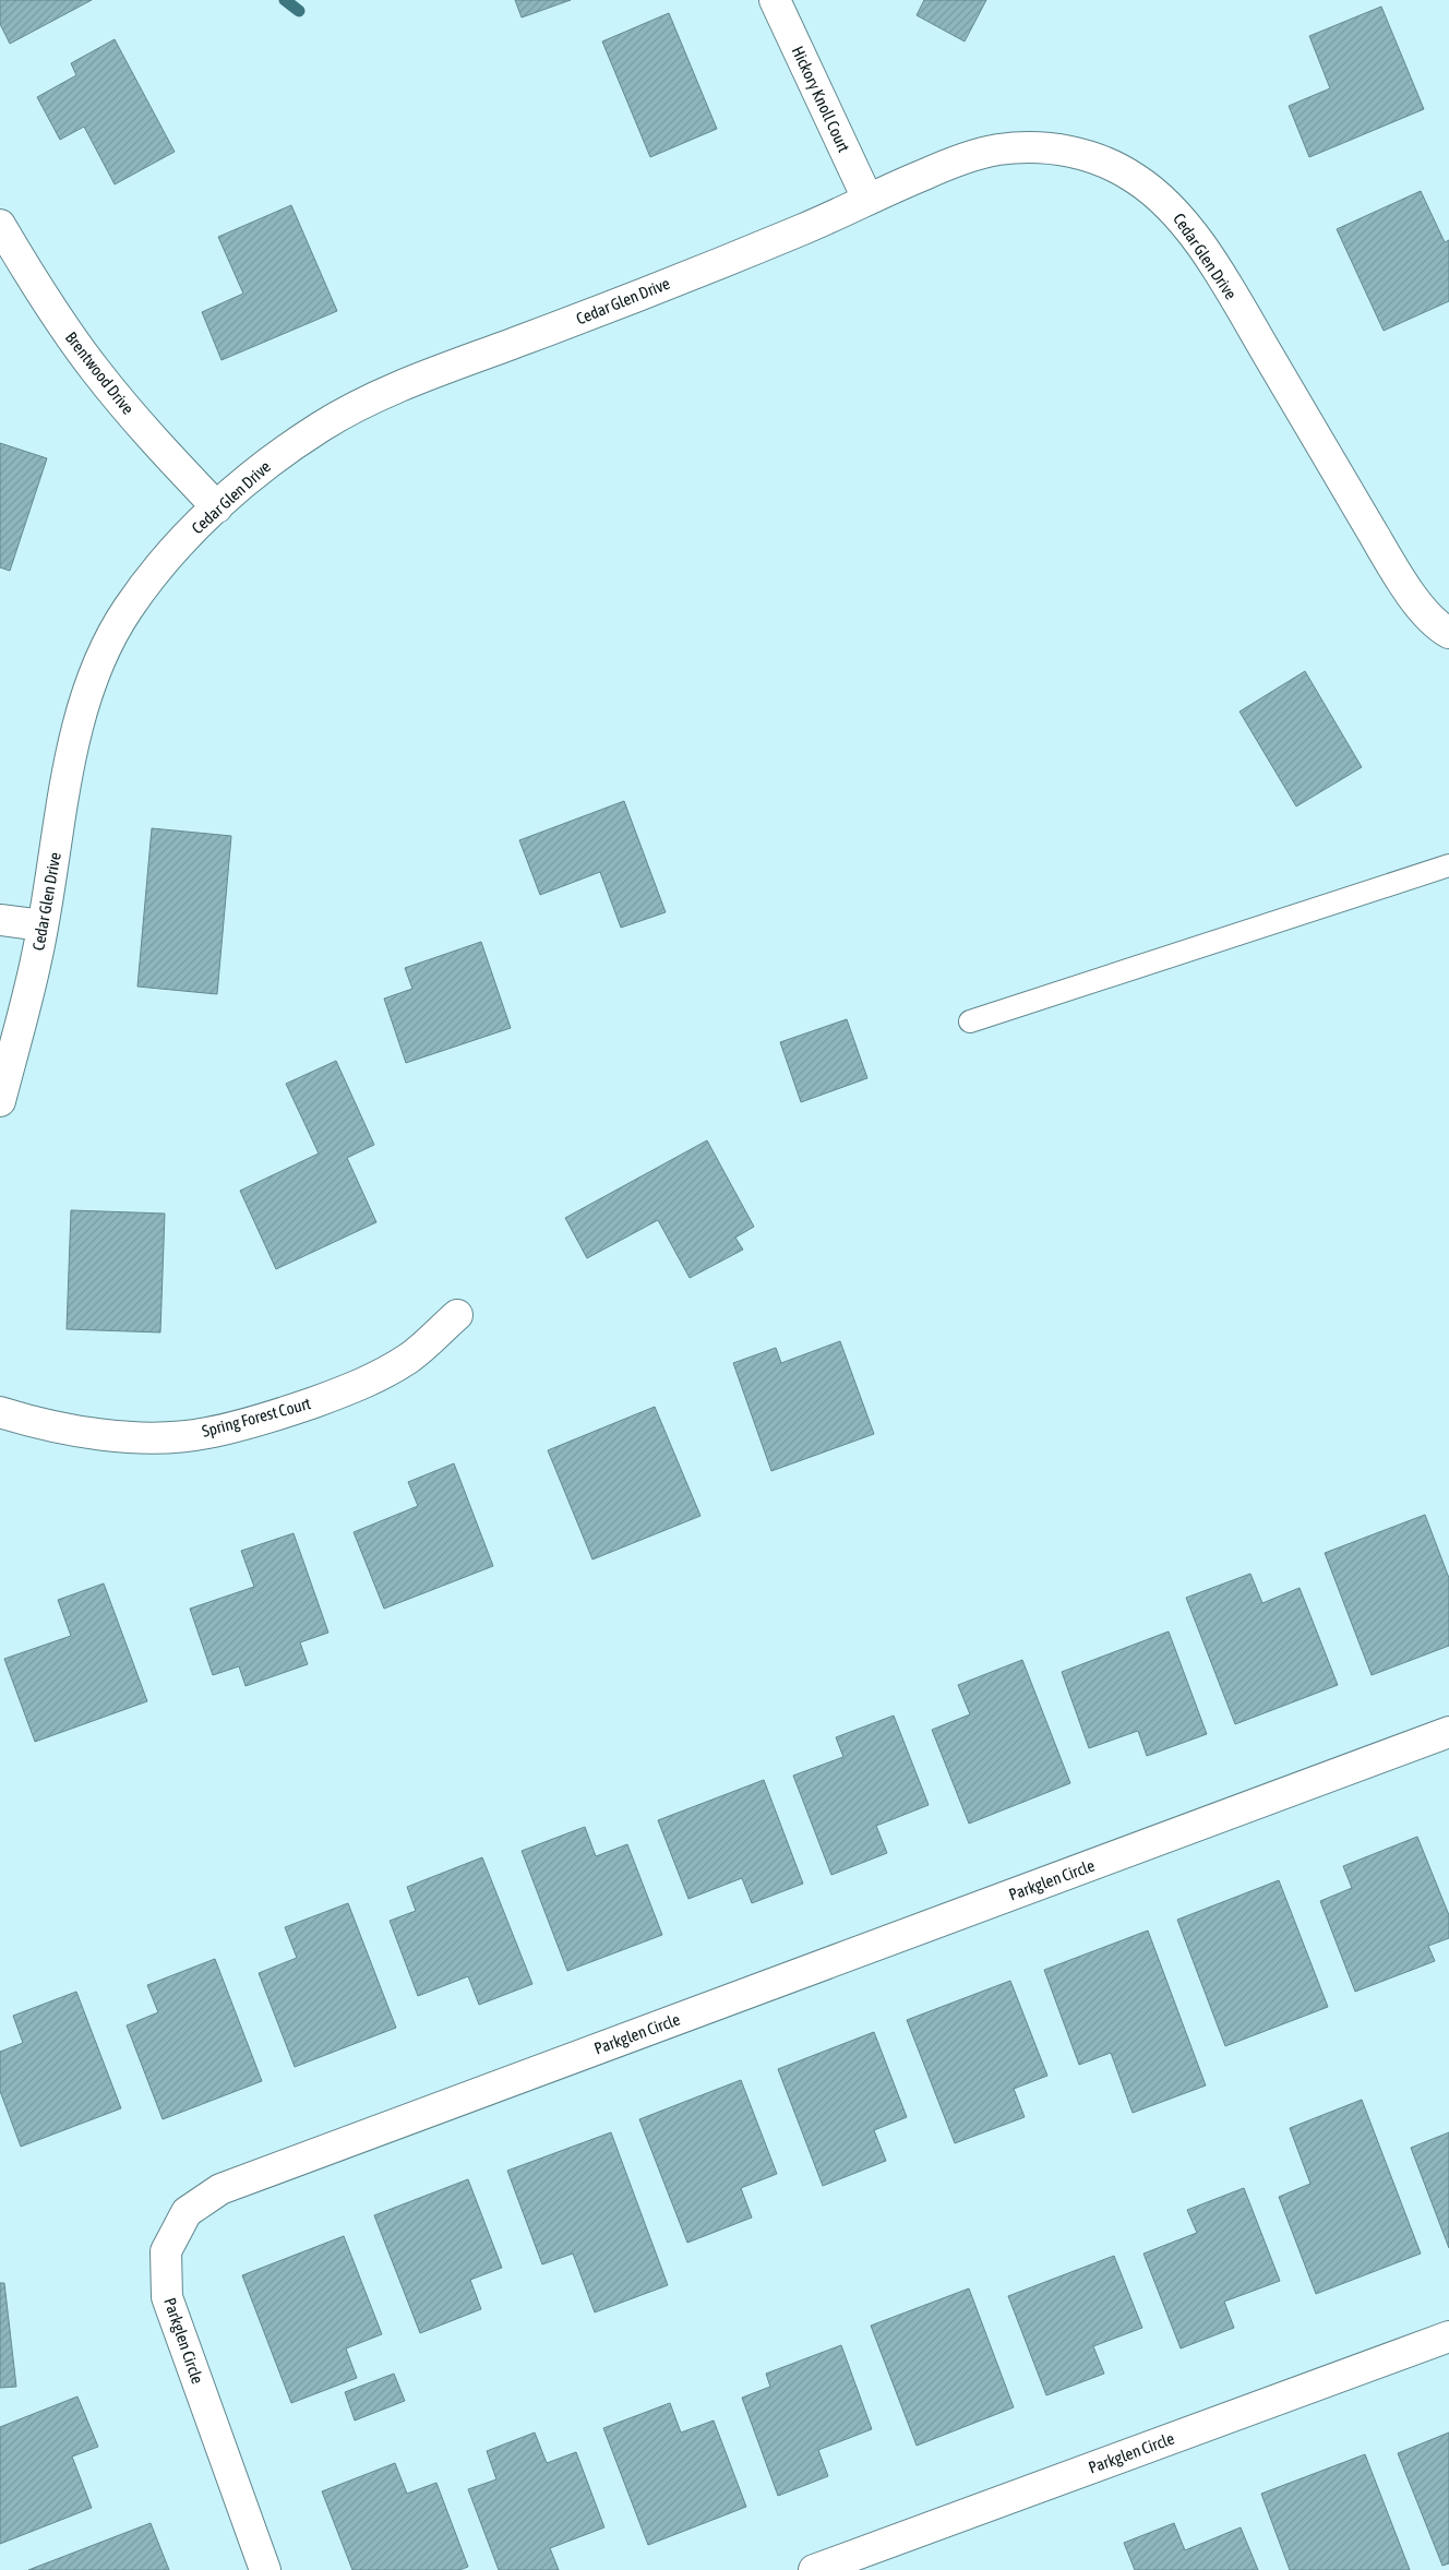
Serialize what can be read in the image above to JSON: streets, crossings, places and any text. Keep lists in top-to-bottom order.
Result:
{
  "streets": {
    "street": [
      "Hickory Knoll Court",
      "Cedar Glen Drive",
      "Brentwood Drive",
      "Spring Forest Court",
      "Parkglen Circle"
    ]
  },
  "crossings": [
    ["Hickory Knoll Court", "Cedar Glen Drive"],
    ["Cedar Glen Drive", "Brentwood Drive"]
  ]
}
